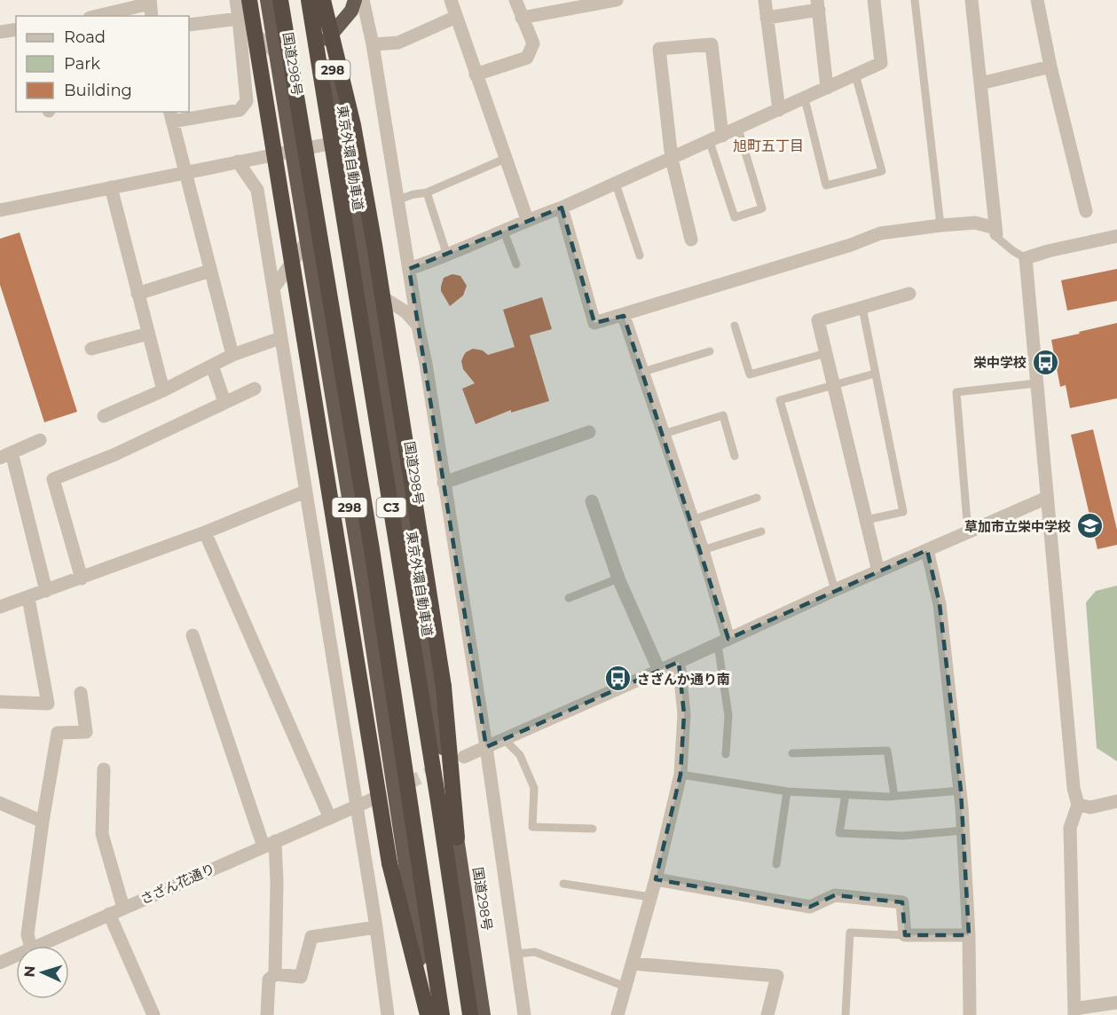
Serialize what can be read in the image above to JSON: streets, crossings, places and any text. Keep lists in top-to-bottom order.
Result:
{
  "streets": {
    "highway": [
      "国道298号",
      "298",
      "東京外環自動車道",
      "C3"
    ],
    "street": ["さざん花通り"]
  },
  "districts": ["旭町五丁目"],
  "places": {
    "bus stop": ["栄中学校", "さざんか通り南"],
    "school or university": ["草加市立栄中学校"]
  },
  "legend": ["Road", "Park", "Building"],
  "north": "left"
}
